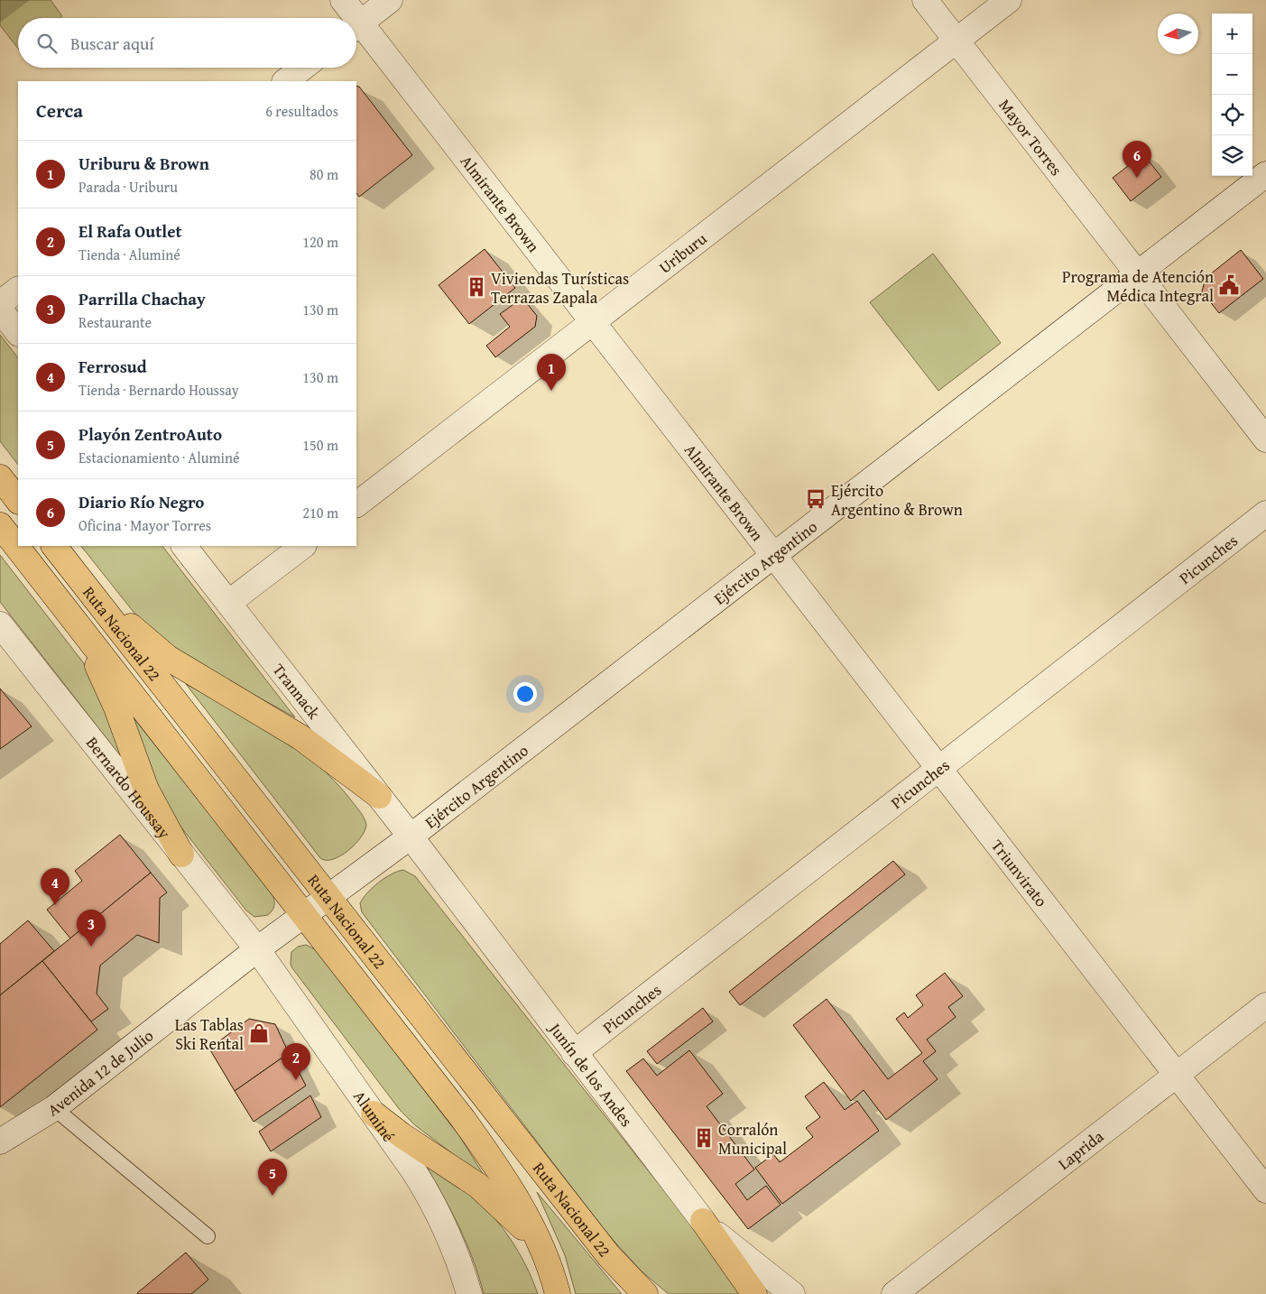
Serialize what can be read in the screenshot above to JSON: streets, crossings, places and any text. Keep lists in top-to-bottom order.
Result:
{
  "streets": {
    "main road": ["Ruta Nacional 22"],
    "street": [
      "Mayor Torres",
      "Almirante Brown",
      "Uriburu",
      "Picunches",
      "Ejército Argentino",
      "Trannack",
      "Bernardo Houssay",
      "Triunvirato",
      "Avenida 12 de Julio",
      "Junín de los Andes",
      "Aluminé",
      "Laprida"
    ]
  },
  "crossings": [
    ["Mayor Torres", "Uriburu"],
    ["Mayor Torres", "Ejército Argentino"],
    ["Almirante Brown", "Uriburu"],
    ["Almirante Brown", "Ejército Argentino"],
    ["Almirante Brown", "Triunvirato"],
    ["Picunches", "Triunvirato"],
    ["Picunches", "Junín de los Andes"],
    ["Ejército Argentino", "Ruta Nacional 22"],
    ["Ejército Argentino", "Trannack"],
    ["Ejército Argentino", "Triunvirato"],
    ["Ejército Argentino", "Avenida 12 de Julio"],
    ["Ejército Argentino", "Junín de los Andes"],
    ["Ruta Nacional 22", "Avenida 12 de Julio"],
    ["Trannack", "Junín de los Andes"],
    ["Bernardo Houssay", "Avenida 12 de Julio"],
    ["Bernardo Houssay", "Aluminé"],
    ["Triunvirato", "Laprida"],
    ["Avenida 12 de Julio", "Aluminé"]
  ],
  "places": {
    "public building": ["Programa de Atención Médica Integral"],
    "building": ["Viviendas Turísticas Terrazas Zapala", "Corralón Municipal"],
    "bus stop": ["Ejército Argentino & Brown"],
    "shop": ["Las Tablas Ski Rental"]
  },
  "north": "left",
  "page": {
    "map_buttons": ["+", "−"],
    "search": "Buscar aquí",
    "heading": ["Cerca", "6 resultados"],
    "list": [
      {
        "mark": "1",
        "name": "Uriburu & Brown",
        "note": "Parada · Uriburu",
        "value": "80 m"
      },
      {
        "mark": "2",
        "name": "El Rafa Outlet",
        "note": "Tienda · Aluminé",
        "value": "120 m"
      },
      {
        "mark": "3",
        "name": "Parrilla Chachay",
        "note": "Restaurante",
        "value": "130 m"
      },
      {
        "mark": "4",
        "name": "Ferrosud",
        "note": "Tienda · Bernardo Houssay",
        "value": "130 m"
      },
      {
        "mark": "5",
        "name": "Playón ZentroAuto",
        "note": "Estacionamiento · Aluminé",
        "value": "150 m"
      },
      {
        "mark": "6",
        "name": "Diario Río Negro",
        "note": "Oficina · Mayor Torres",
        "value": "210 m"
      }
    ],
    "pins": [
      "6",
      "1",
      "4",
      "3",
      "2",
      "5"
    ]
  }
}
